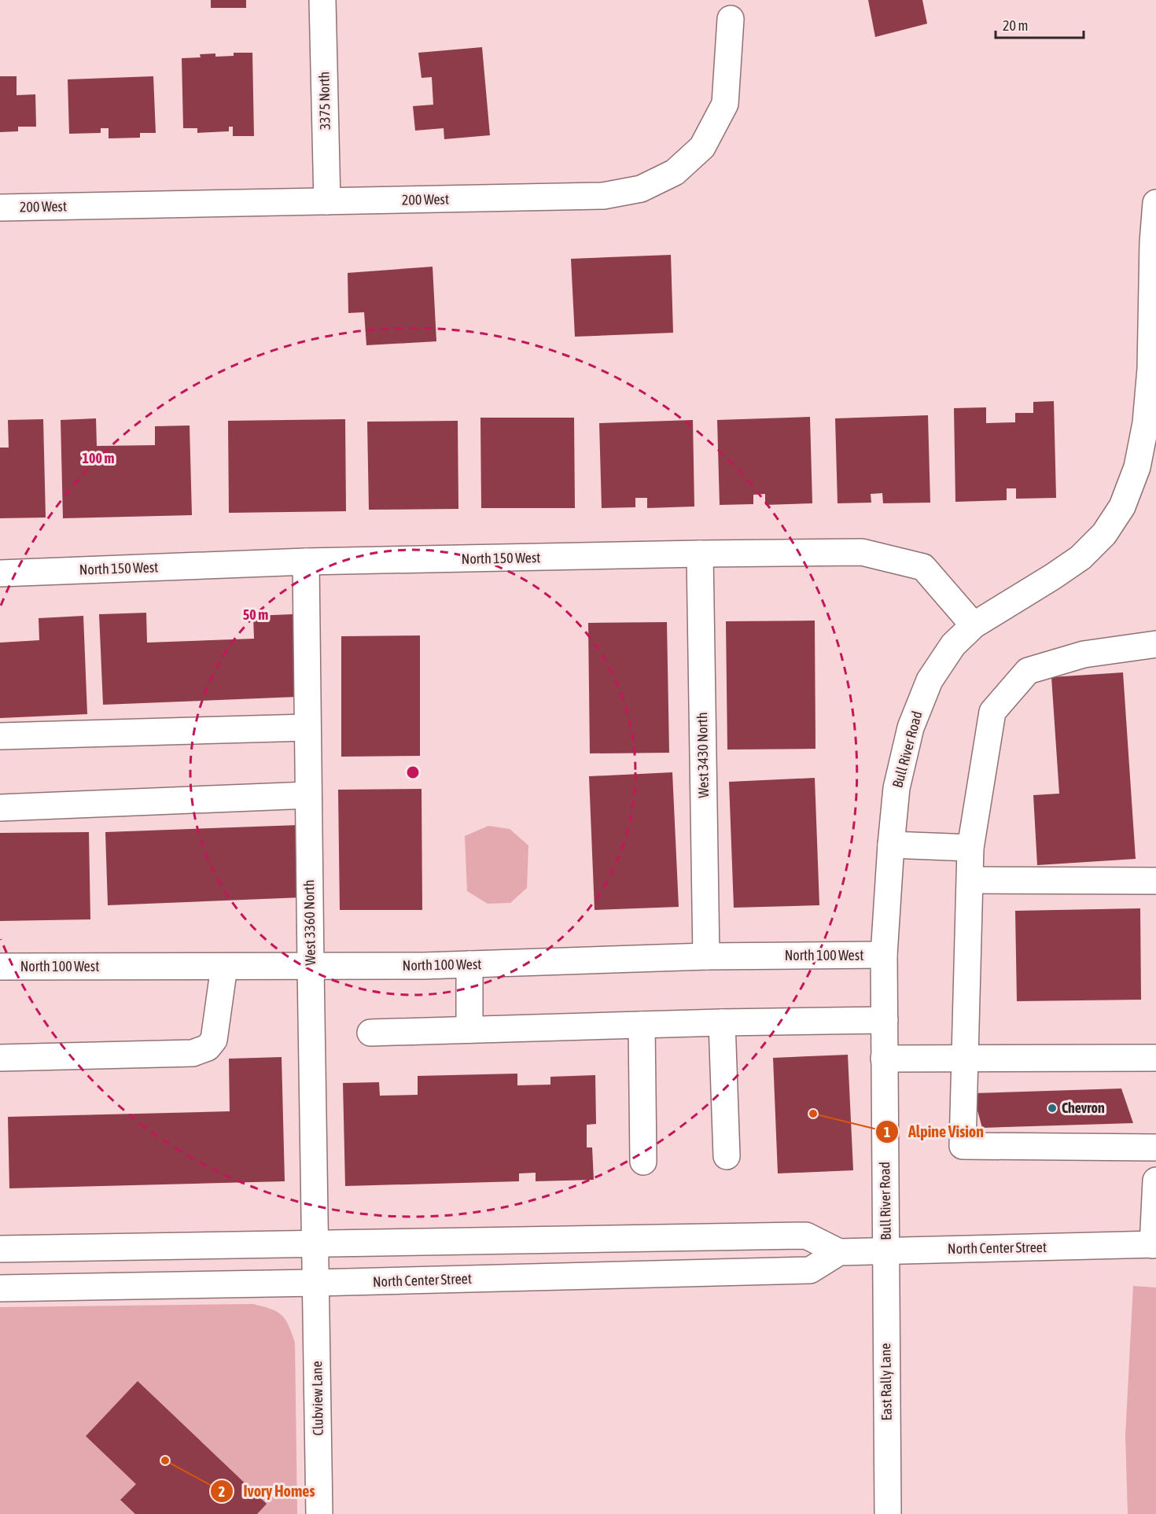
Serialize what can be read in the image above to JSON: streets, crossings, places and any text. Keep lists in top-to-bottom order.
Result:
{
  "streets": {
    "street": [
      "3375 North",
      "200 West",
      "North 150 West",
      "Bull River Road",
      "West 3430 North",
      "West 3360 North",
      "North 100 West",
      "North Center Street",
      "East Rally Lane",
      "Clubview Lane"
    ]
  },
  "crossings": [
    ["3375 North", "200 West"],
    ["North 150 West", "Bull River Road"],
    ["North 150 West", "West 3430 North"],
    ["North 150 West", "West 3360 North"],
    ["Bull River Road", "North 100 West"],
    ["Bull River Road", "North Center Street"],
    ["Bull River Road", "East Rally Lane"],
    ["West 3430 North", "North 100 West"],
    ["West 3360 North", "North 100 West"],
    ["West 3360 North", "North Center Street"],
    ["West 3360 North", "Clubview Lane"],
    ["North Center Street", "East Rally Lane"],
    ["North Center Street", "Clubview Lane"]
  ],
  "places": ["Chevron", "Alpine Vision", "Ivory Homes"],
  "scale_bar": "20 m",
  "rings": ["100 m", "50 m"]
}
